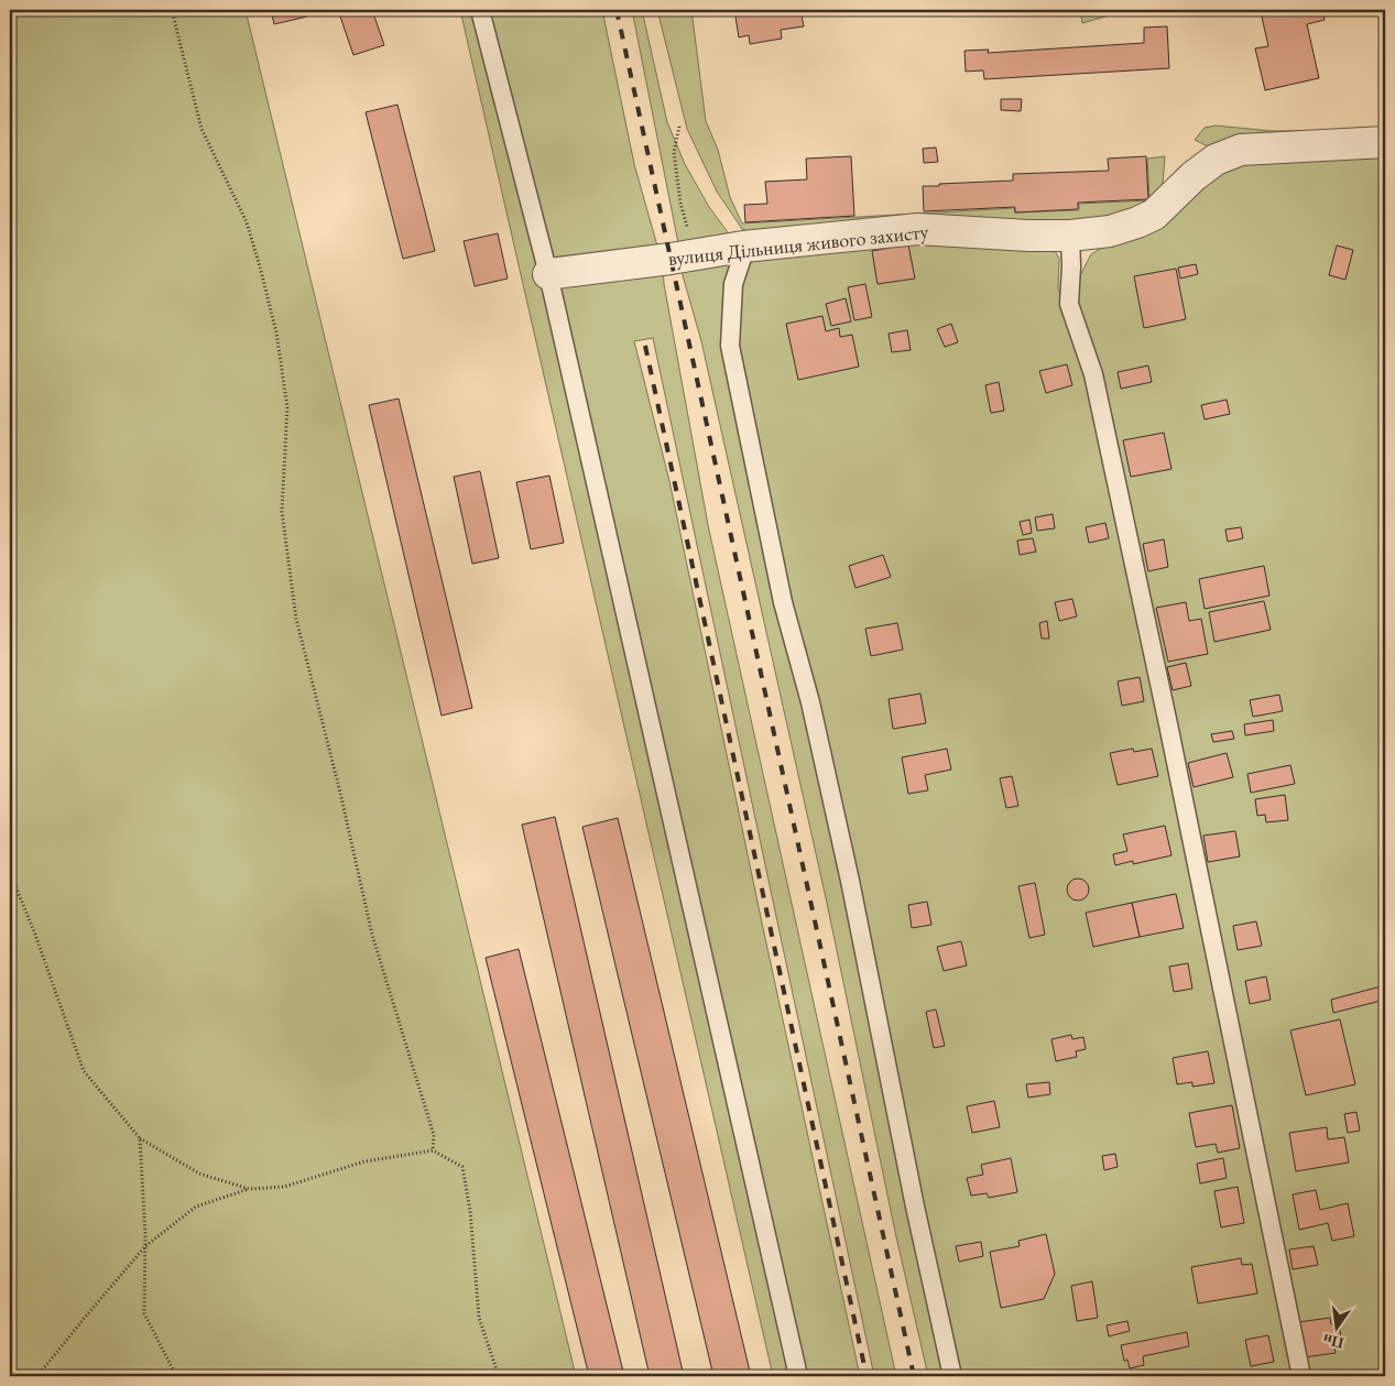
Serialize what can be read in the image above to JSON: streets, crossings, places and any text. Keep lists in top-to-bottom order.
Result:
{
  "streets": {
    "street": ["вулиця Дільниця живого захисту"]
  },
  "north": "bottom"
}
